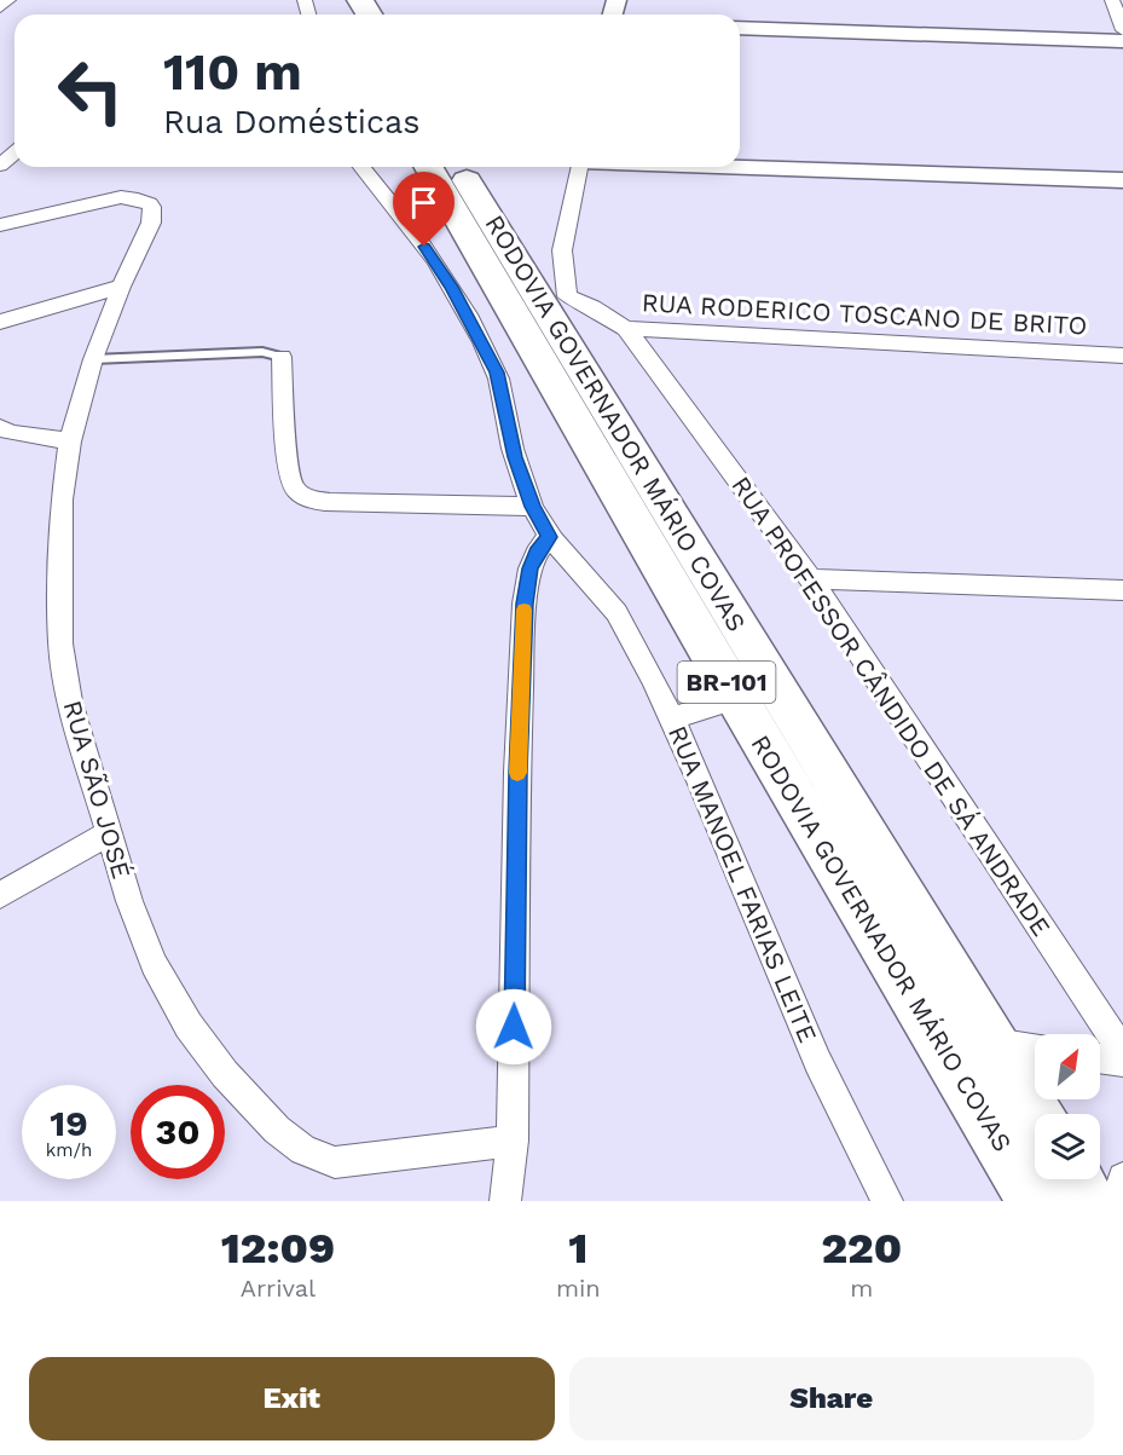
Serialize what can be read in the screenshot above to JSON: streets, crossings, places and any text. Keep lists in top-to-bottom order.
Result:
{
  "streets": {
    "highway": ["RODOVIA GOVERNADOR MÁRIO COVAS", "BR-101"],
    "street": [
      "RUA RODERICO TOSCANO DE BRITO",
      "RUA PROFESSOR CÂNDIDO DE SÁ ANDRADE",
      "RUA SÃO JOSÉ",
      "RUA MANOEL FARIAS LEITE"
    ]
  },
  "crossings": [
    ["RUA RODERICO TOSCANO DE BRITO", "RODOVIA GOVERNADOR MÁRIO COVAS"],
    ["RUA RODERICO TOSCANO DE BRITO", "RUA PROFESSOR CÂNDIDO DE SÁ ANDRADE"]
  ],
  "north": "top right",
  "page": {
    "turn": ["110 m", "Rua Domésticas"],
    "speed": "19 km/h",
    "limit": "30",
    "eta": [
      "12:09",
      "Arrival",
      "1",
      "min",
      "220",
      "m"
    ],
    "buttons": ["Exit", "Share"]
  }
}
